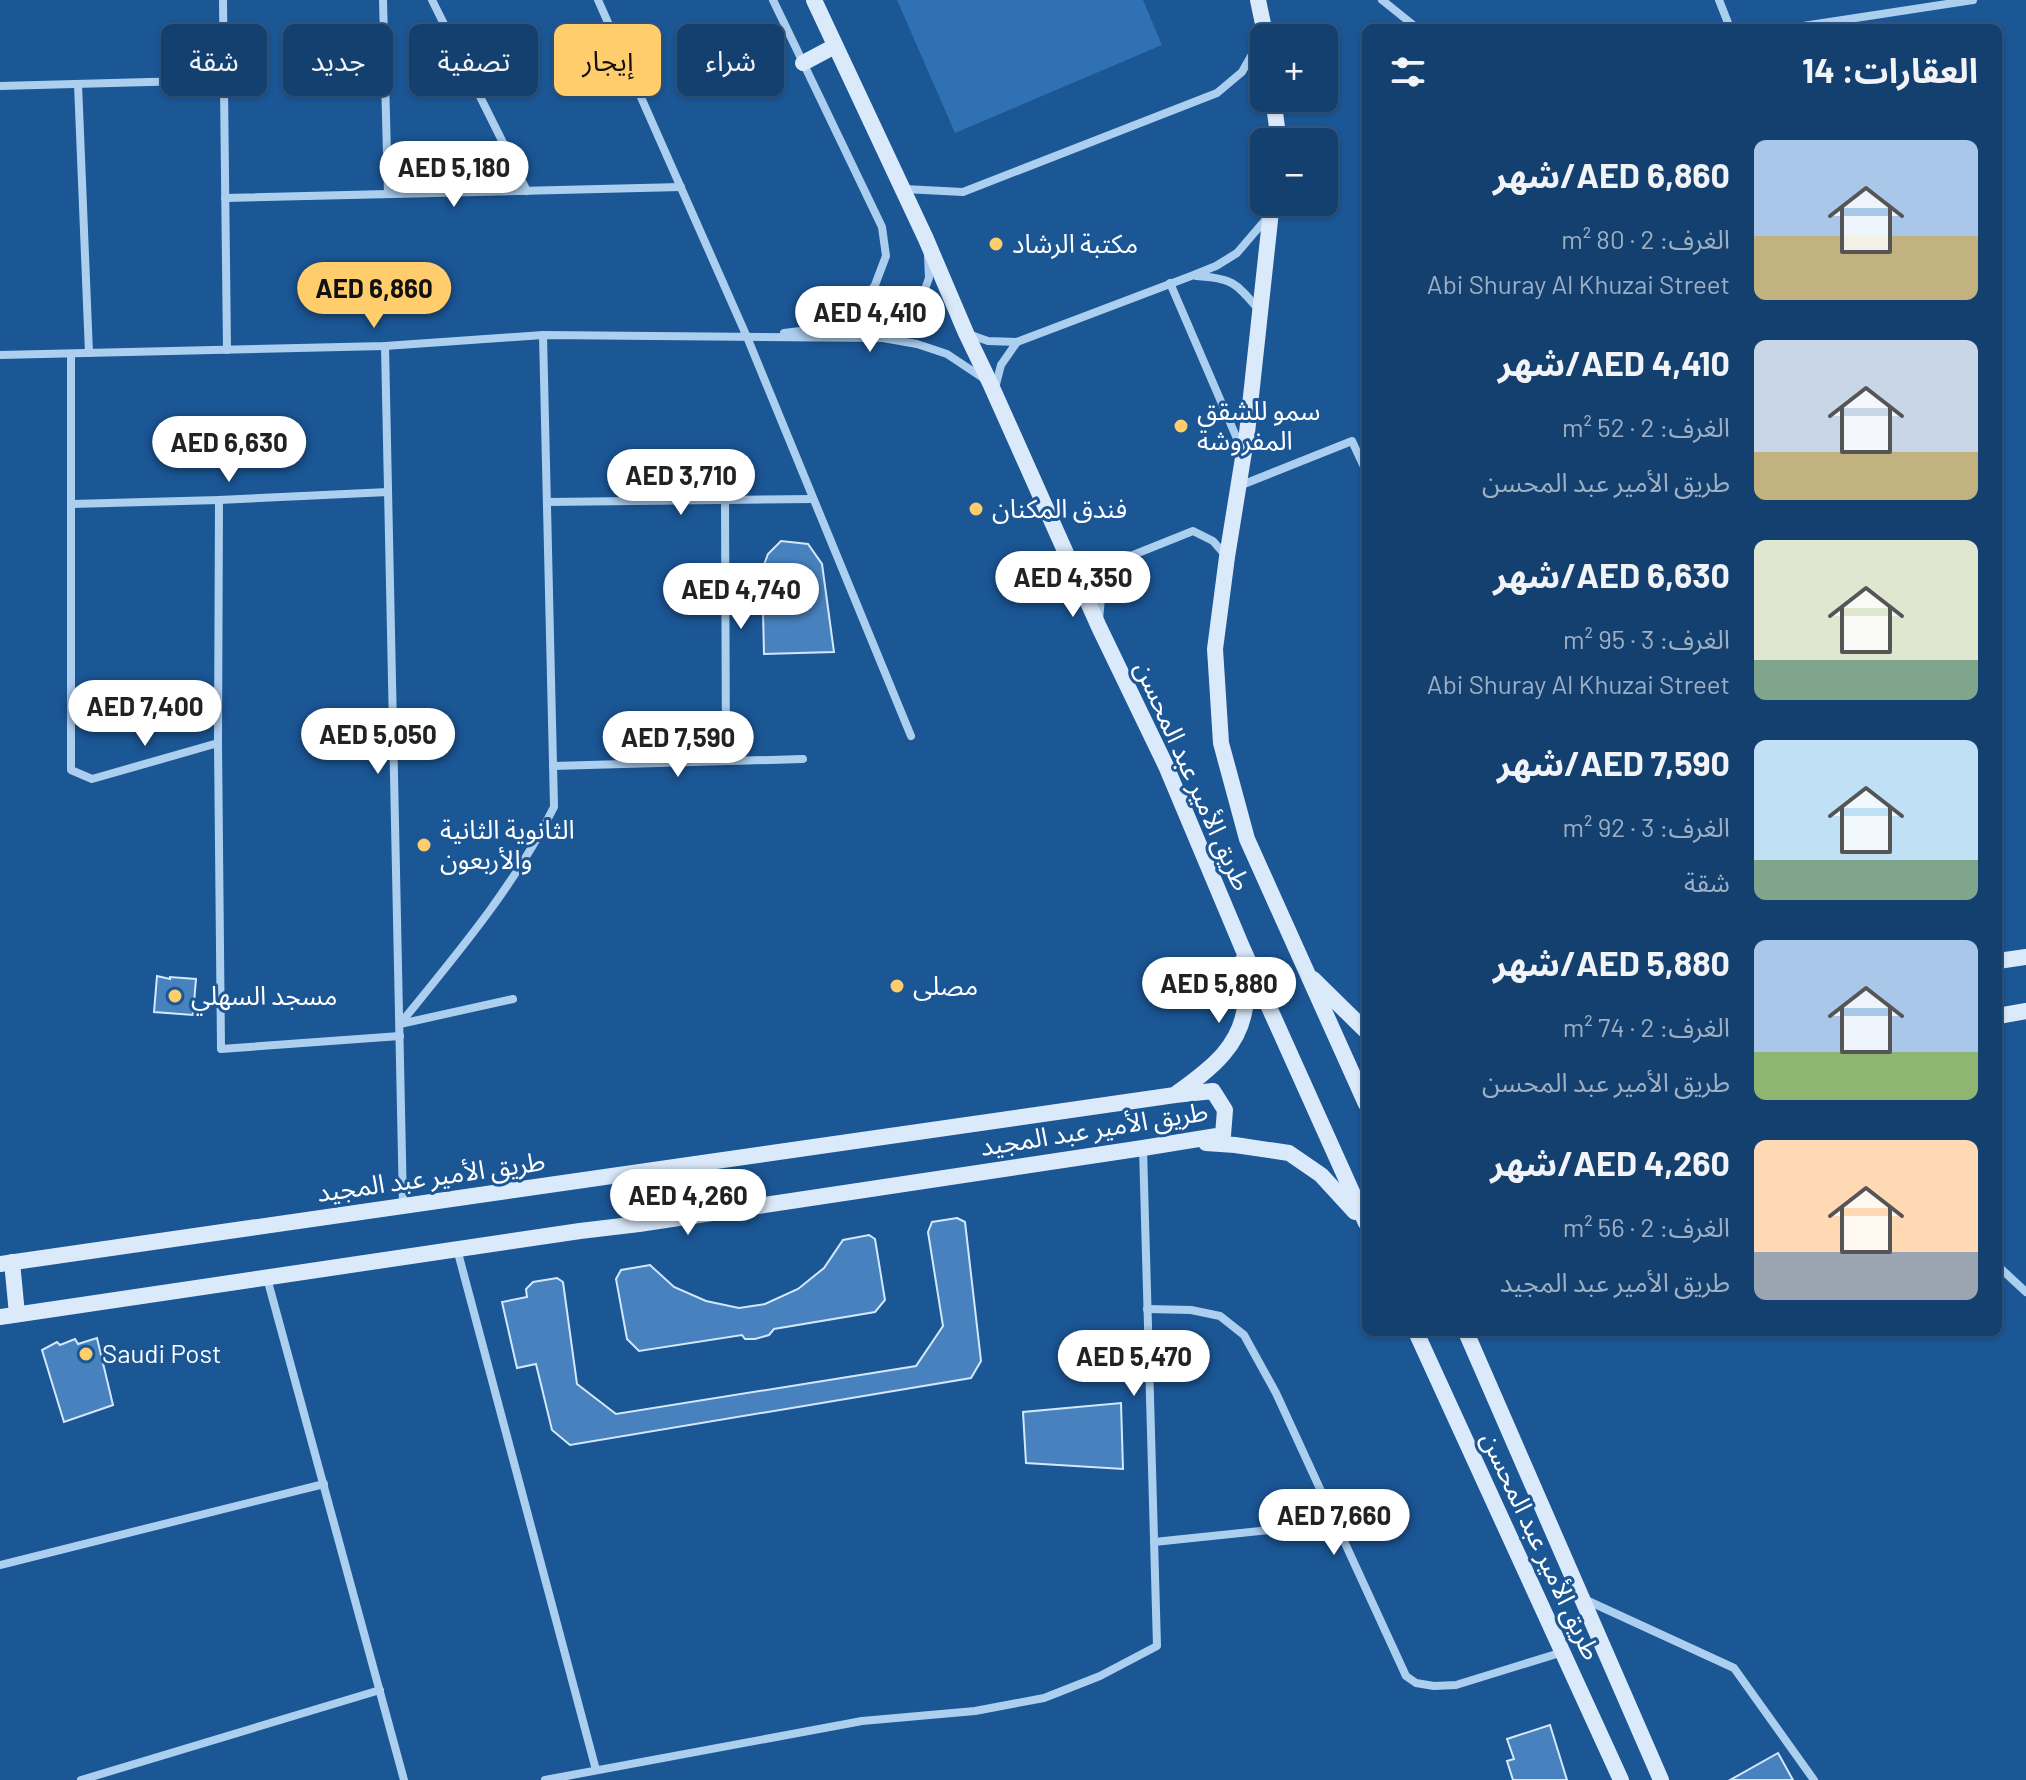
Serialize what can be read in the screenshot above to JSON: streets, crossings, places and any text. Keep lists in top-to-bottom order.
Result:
{
  "streets": {
    "main road": ["طريق الأمير عبد المحسن", "طريق الأمير عبد المجيد"]
  },
  "places": [
    "مكتبة الرشاد",
    "سمو للشقق المفروشة",
    "فندق المكنان",
    "الثانوية الثانية والأربعون",
    "مصلى",
    "مسجد السهلي",
    "Saudi Post"
  ],
  "page": {
    "map_buttons": ["+", "−"],
    "chip": [
      "شراء",
      "إيجار",
      "تصفية",
      "جديد",
      "شقة"
    ],
    "heading": "العقارات: 14",
    "list": [
      {
        "name": "AED 6,860/شهر",
        "note": "الغرف: 2 · 80 m² · Abi Shuray Al Khuzai Street"
      },
      {
        "name": "AED 4,410/شهر",
        "note": "الغرف: 2 · 52 m² · طريق الأمير عبد المحسن"
      },
      {
        "name": "AED 6,630/شهر",
        "note": "الغرف: 3 · 95 m² · Abi Shuray Al Khuzai Street"
      },
      {
        "name": "AED 7,590/شهر",
        "note": "الغرف: 3 · 92 m² · شقة"
      },
      {
        "name": "AED 5,880/شهر",
        "note": "الغرف: 2 · 74 m² · طريق الأمير عبد المحسن"
      },
      {
        "name": "AED 4,260/شهر",
        "note": "الغرف: 2 · 56 m² · طريق الأمير عبد المجيد"
      }
    ],
    "price": [
      "AED 5,180",
      "AED 6,860",
      "AED 4,410",
      "AED 6,630",
      "AED 3,710",
      "AED 4,350",
      "AED 4,740",
      "AED 7,400",
      "AED 5,050",
      "AED 7,590",
      "AED 5,880",
      "AED 4,260",
      "AED 5,470",
      "AED 7,660"
    ]
  }
}
